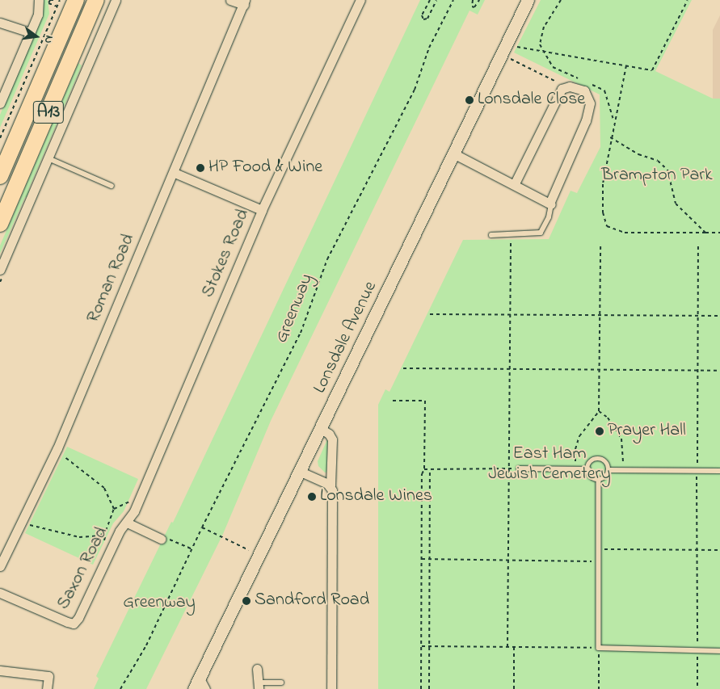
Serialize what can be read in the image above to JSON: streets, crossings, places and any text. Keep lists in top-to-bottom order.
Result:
{
  "streets": {
    "highway": ["A13"],
    "street": [
      "Stokes Road",
      "Roman Road",
      "Lonsdale Avenue",
      "Saxon Road"
    ],
    "path": ["Greenway"]
  },
  "crossings": [
    ["Stokes Road", "Saxon Road"]
  ],
  "parks": ["Brampton Park", "East Ham Jewish Cemetery", "Greenway"],
  "places": [
    "Lonsdale Close",
    "HP Food & Wine",
    "Prayer Hall",
    "Lonsdale Wines",
    "Sandford Road"
  ],
  "north": "right"
}
